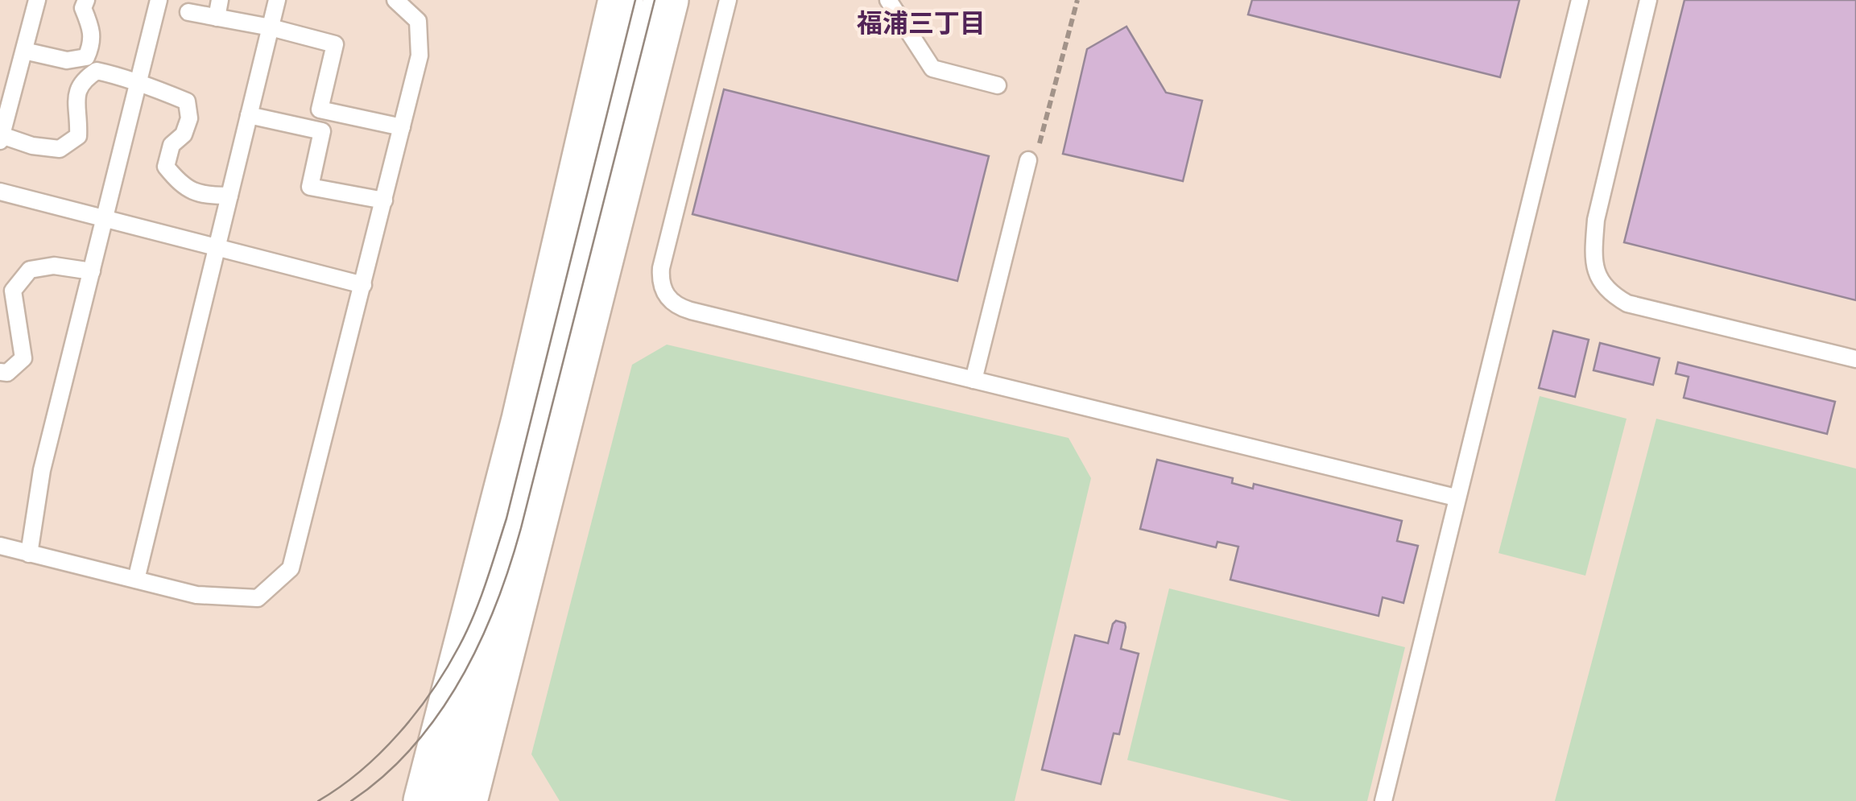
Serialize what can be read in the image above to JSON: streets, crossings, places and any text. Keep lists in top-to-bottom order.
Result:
{
  "districts": ["福浦三丁目"]
}
